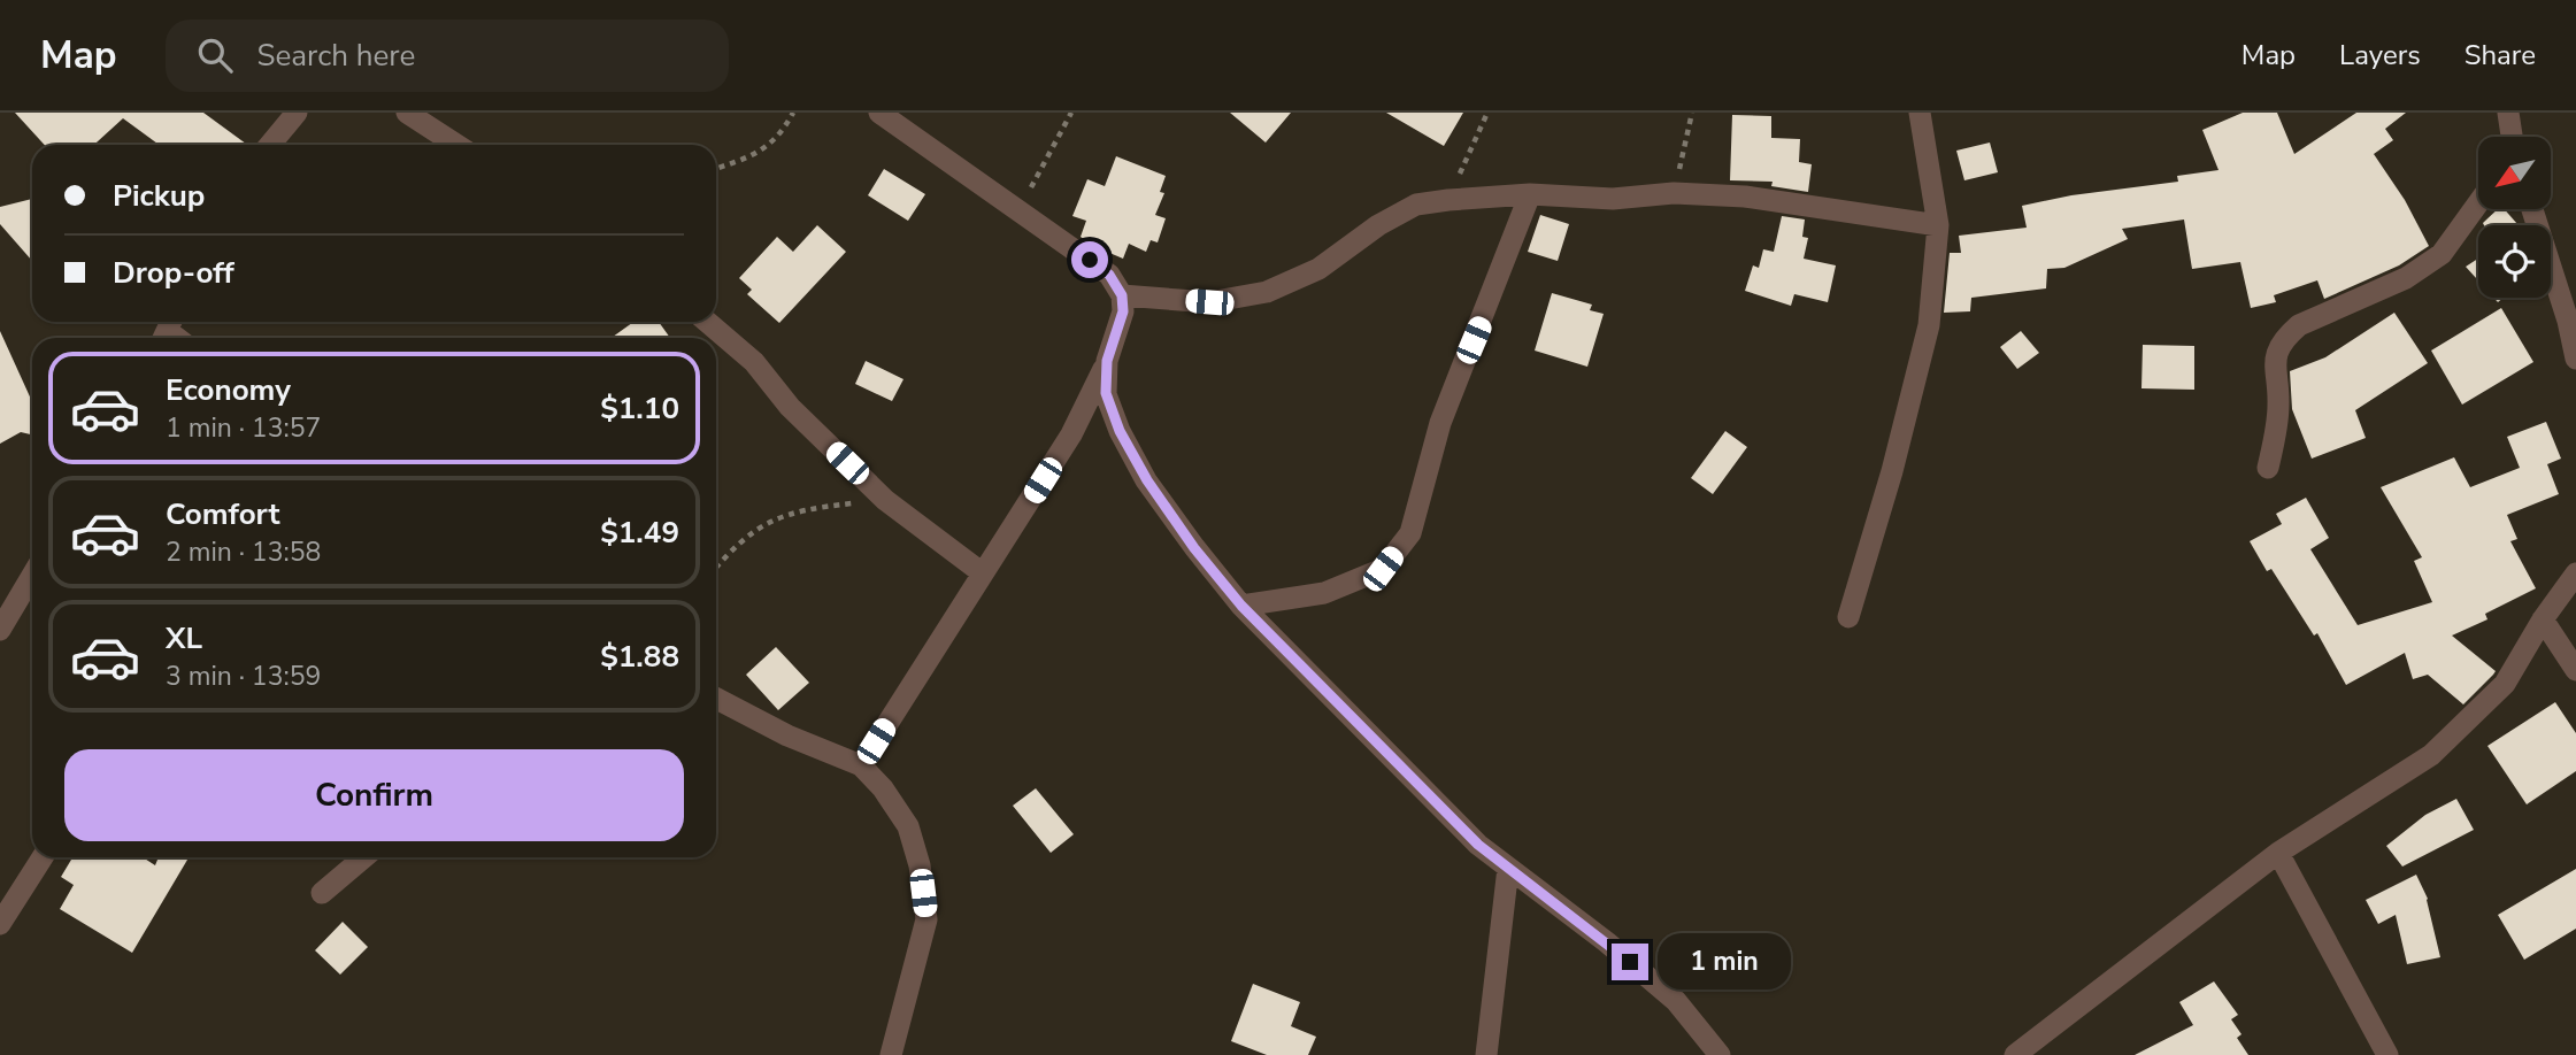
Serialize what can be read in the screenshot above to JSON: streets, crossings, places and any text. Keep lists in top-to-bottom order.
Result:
{
  "north": "bottom left",
  "page": {
    "header": "Map",
    "search": "Search here",
    "nav": ["Map", "Layers", "Share"],
    "banner": ["Pickup", "Drop-off"],
    "list": [
      {
        "name": "Economy",
        "note": "1 min · 13:57",
        "value": "$1.10"
      },
      {
        "name": "Comfort",
        "note": "2 min · 13:58",
        "value": "$1.49"
      },
      {
        "name": "XL",
        "note": "3 min · 13:59",
        "value": "$1.88"
      }
    ],
    "buttons": "Confirm",
    "bubble": "1 min"
  }
}
